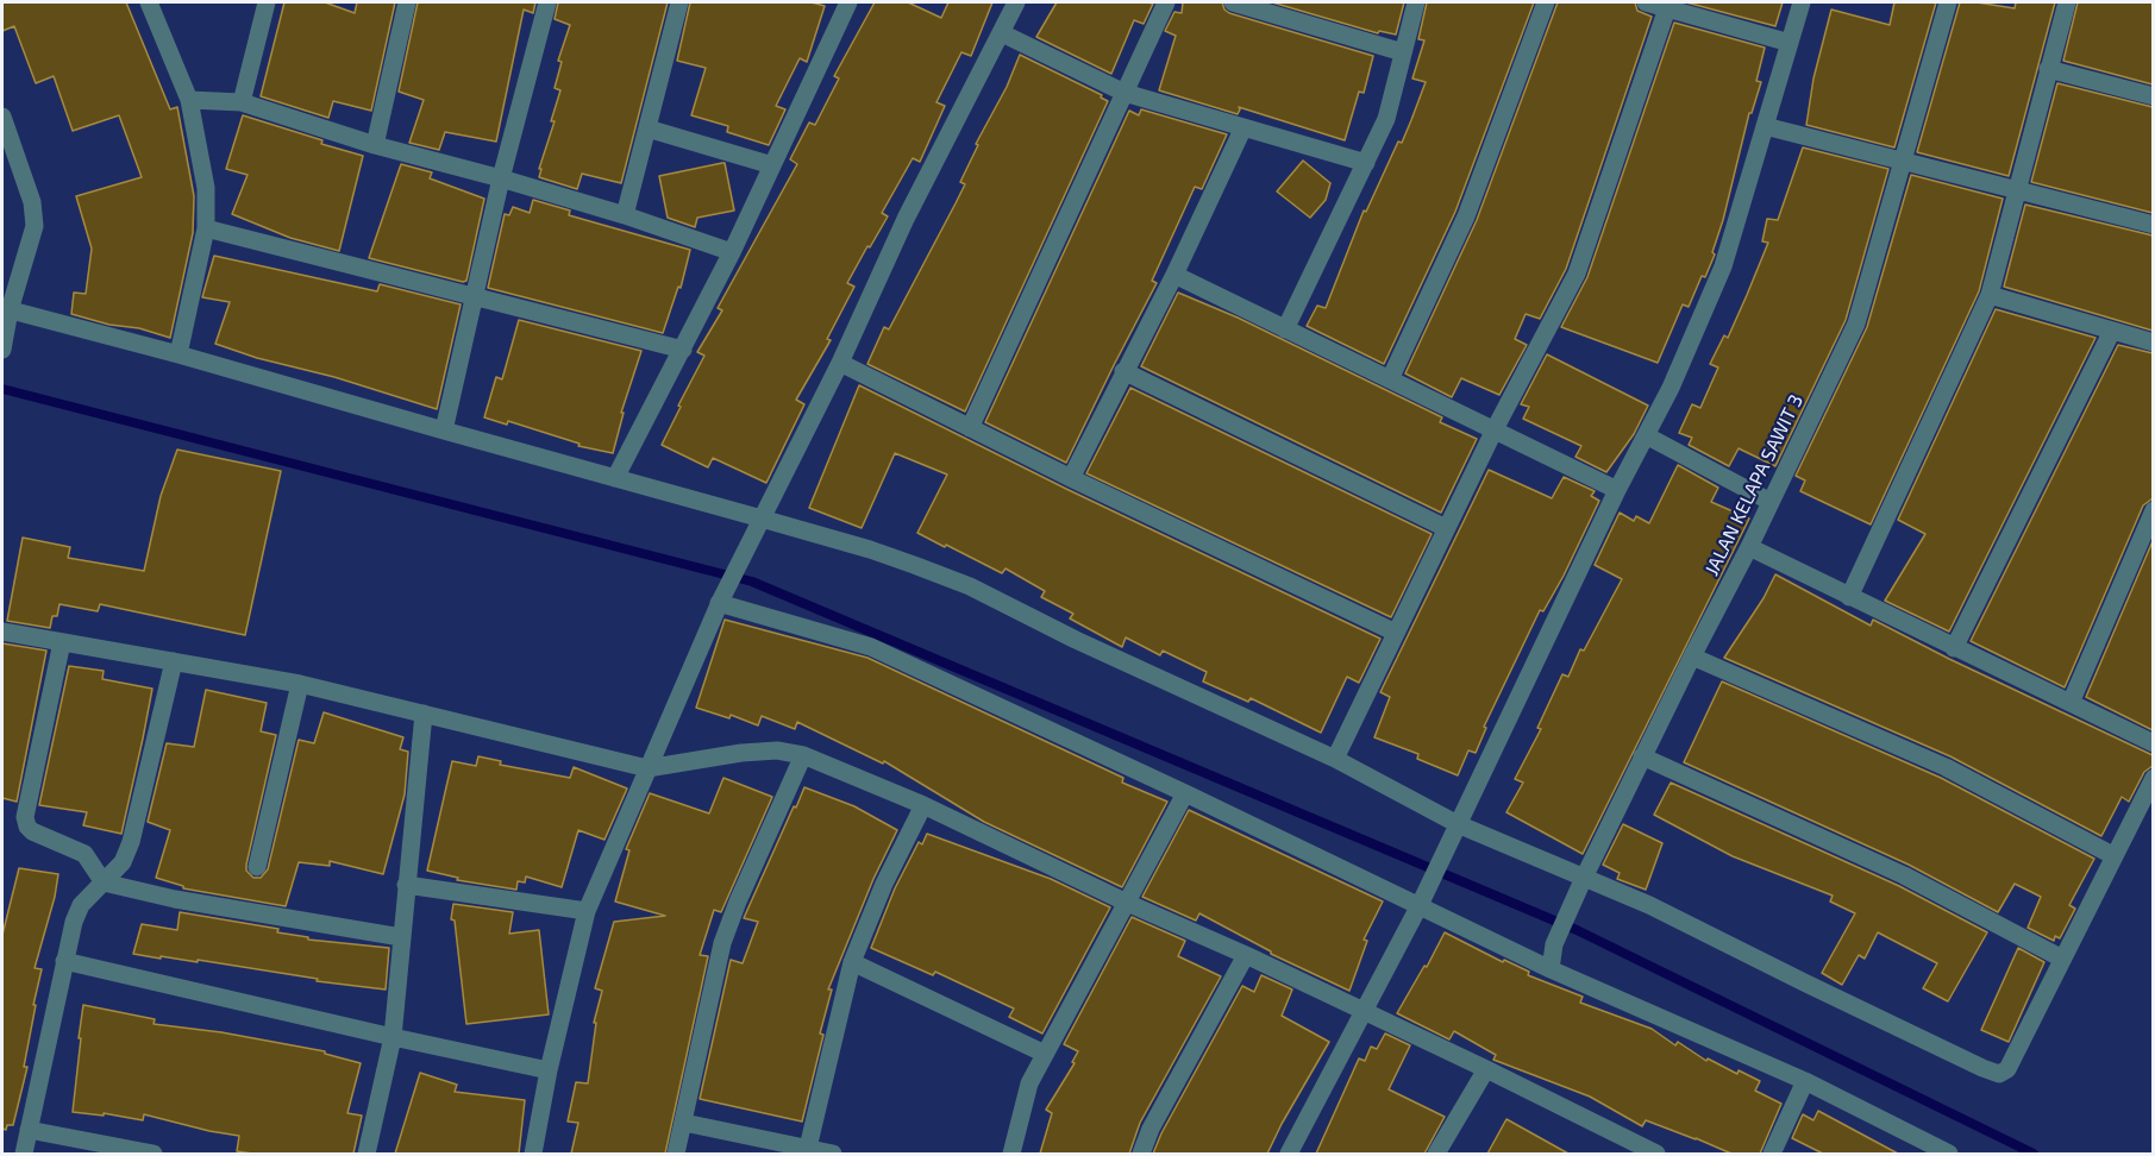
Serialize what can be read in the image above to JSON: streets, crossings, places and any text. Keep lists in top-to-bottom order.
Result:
{
  "streets": {
    "street": ["JALAN KELAPA SAWIT 3"]
  }
}
